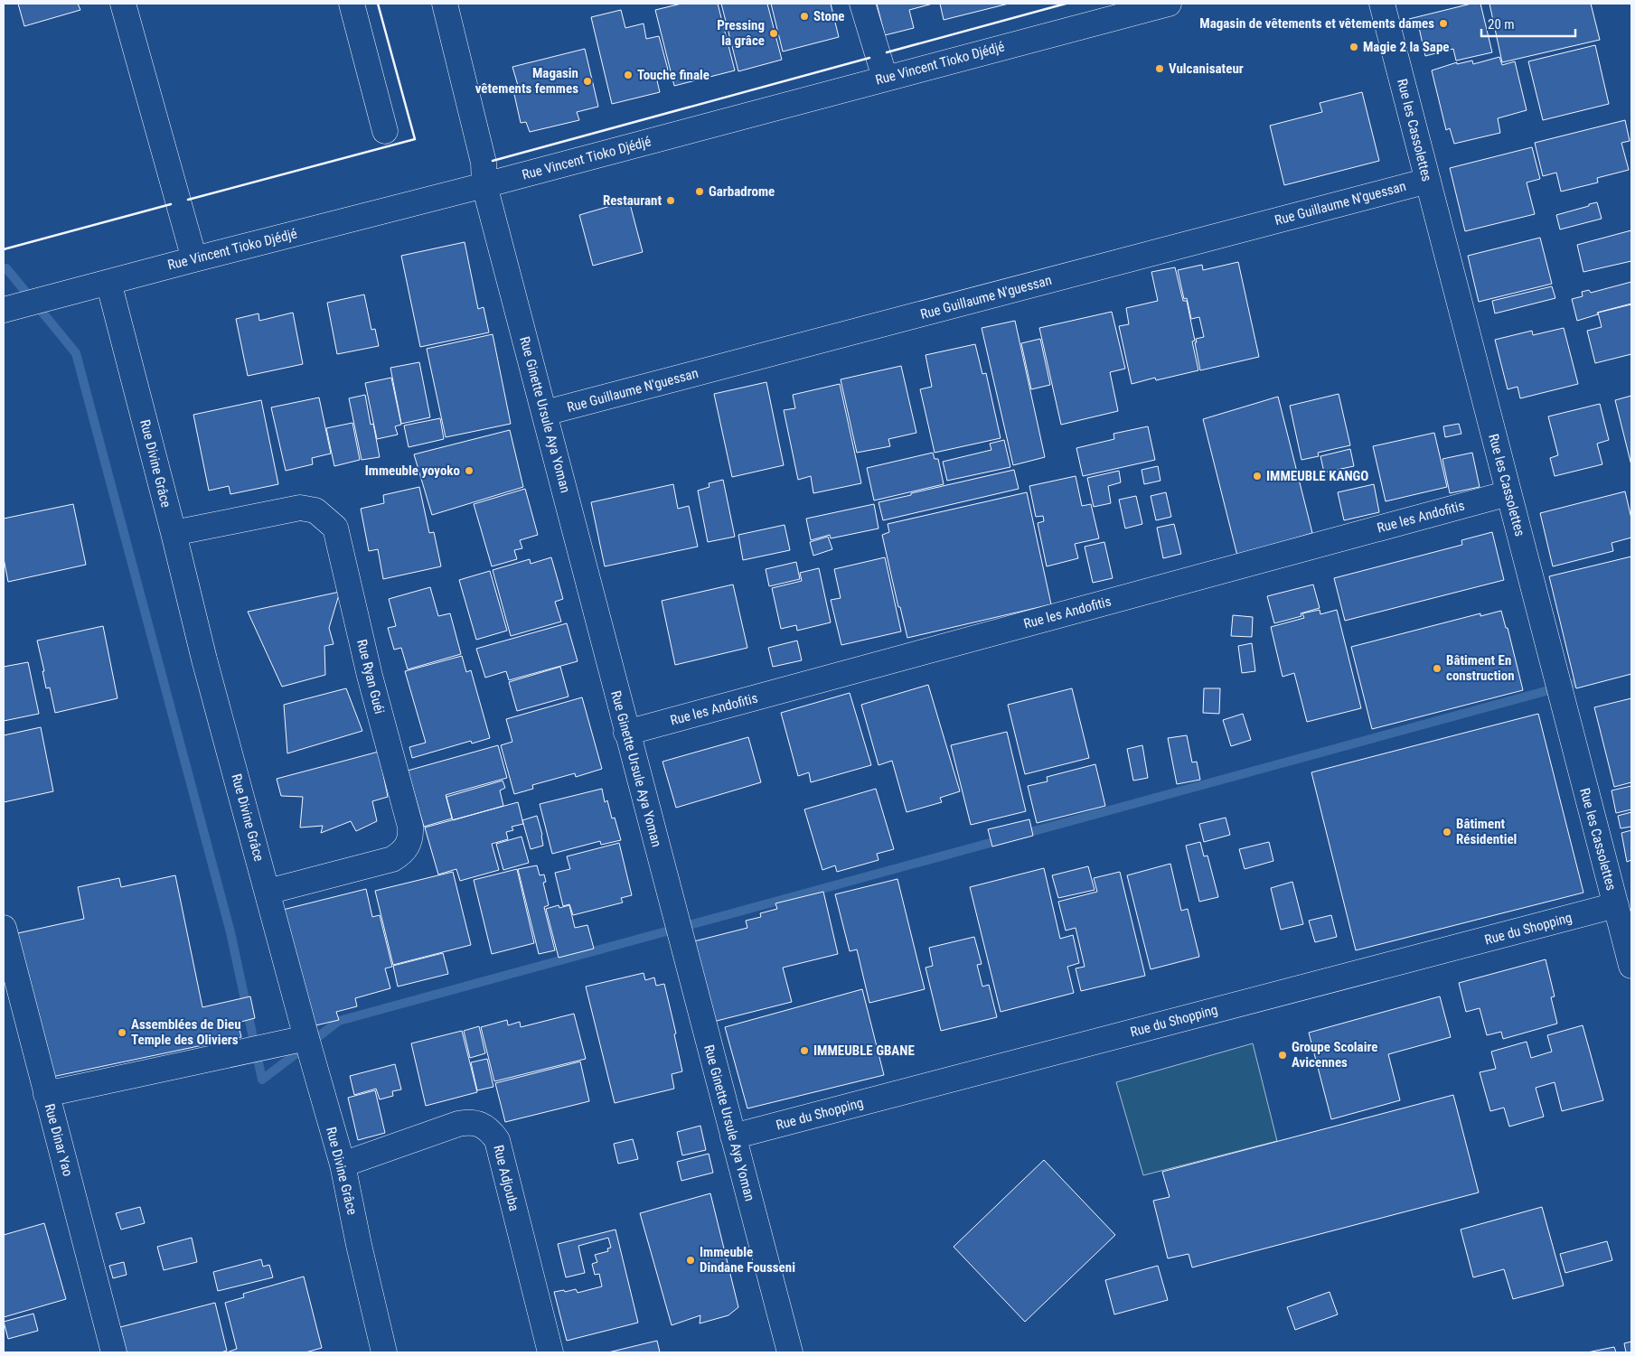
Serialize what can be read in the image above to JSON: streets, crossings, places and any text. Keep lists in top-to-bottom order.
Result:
{
  "streets": {
    "street": [
      "Rue Vincent Tioko Djédjé",
      "Rue les Cassolettes",
      "Rue Guillaume N'guessan",
      "Rue Ginette Ursule Aya Yoman",
      "Rue Divine Grâce",
      "Rue les Andofitis",
      "Rue Ryan Guéi",
      "Rue du Shopping",
      "Rue Dinar Yao",
      "Rue Adjouba"
    ]
  },
  "crossings": [
    ["Rue Vincent Tioko Djédjé", "Rue Ginette Ursule Aya Yoman"],
    ["Rue Vincent Tioko Djédjé", "Rue Divine Grâce"],
    ["Rue les Cassolettes", "Rue Guillaume N'guessan"],
    ["Rue les Cassolettes", "Rue les Andofitis"],
    ["Rue les Cassolettes", "Rue du Shopping"],
    ["Rue Guillaume N'guessan", "Rue Ginette Ursule Aya Yoman"],
    ["Rue Ginette Ursule Aya Yoman", "Rue les Andofitis"],
    ["Rue Ginette Ursule Aya Yoman", "Rue du Shopping"],
    ["Rue Divine Grâce", "Rue Ryan Guéi"],
    ["Rue Divine Grâce", "Rue Adjouba"]
  ],
  "places": [
    "Stone",
    "Magasin de vêtements et vêtements dames",
    "Pressing la grâce",
    "Magie 2 la Sape",
    "Vulcanisateur",
    "Touche finale",
    "Magasin vêtements femmes",
    "Garbadrome",
    "Restaurant",
    "Immeuble yoyoko",
    "IMMEUBLE KANGO",
    "Bâtiment En construction",
    "Bâtiment Résidentiel",
    "Assemblées de Dieu Temple des Oliviers",
    "IMMEUBLE GBANE",
    "Groupe Scolaire Avicennes",
    "Immeuble Dindane Fousseni"
  ],
  "scale_bar": "20 m"
}
